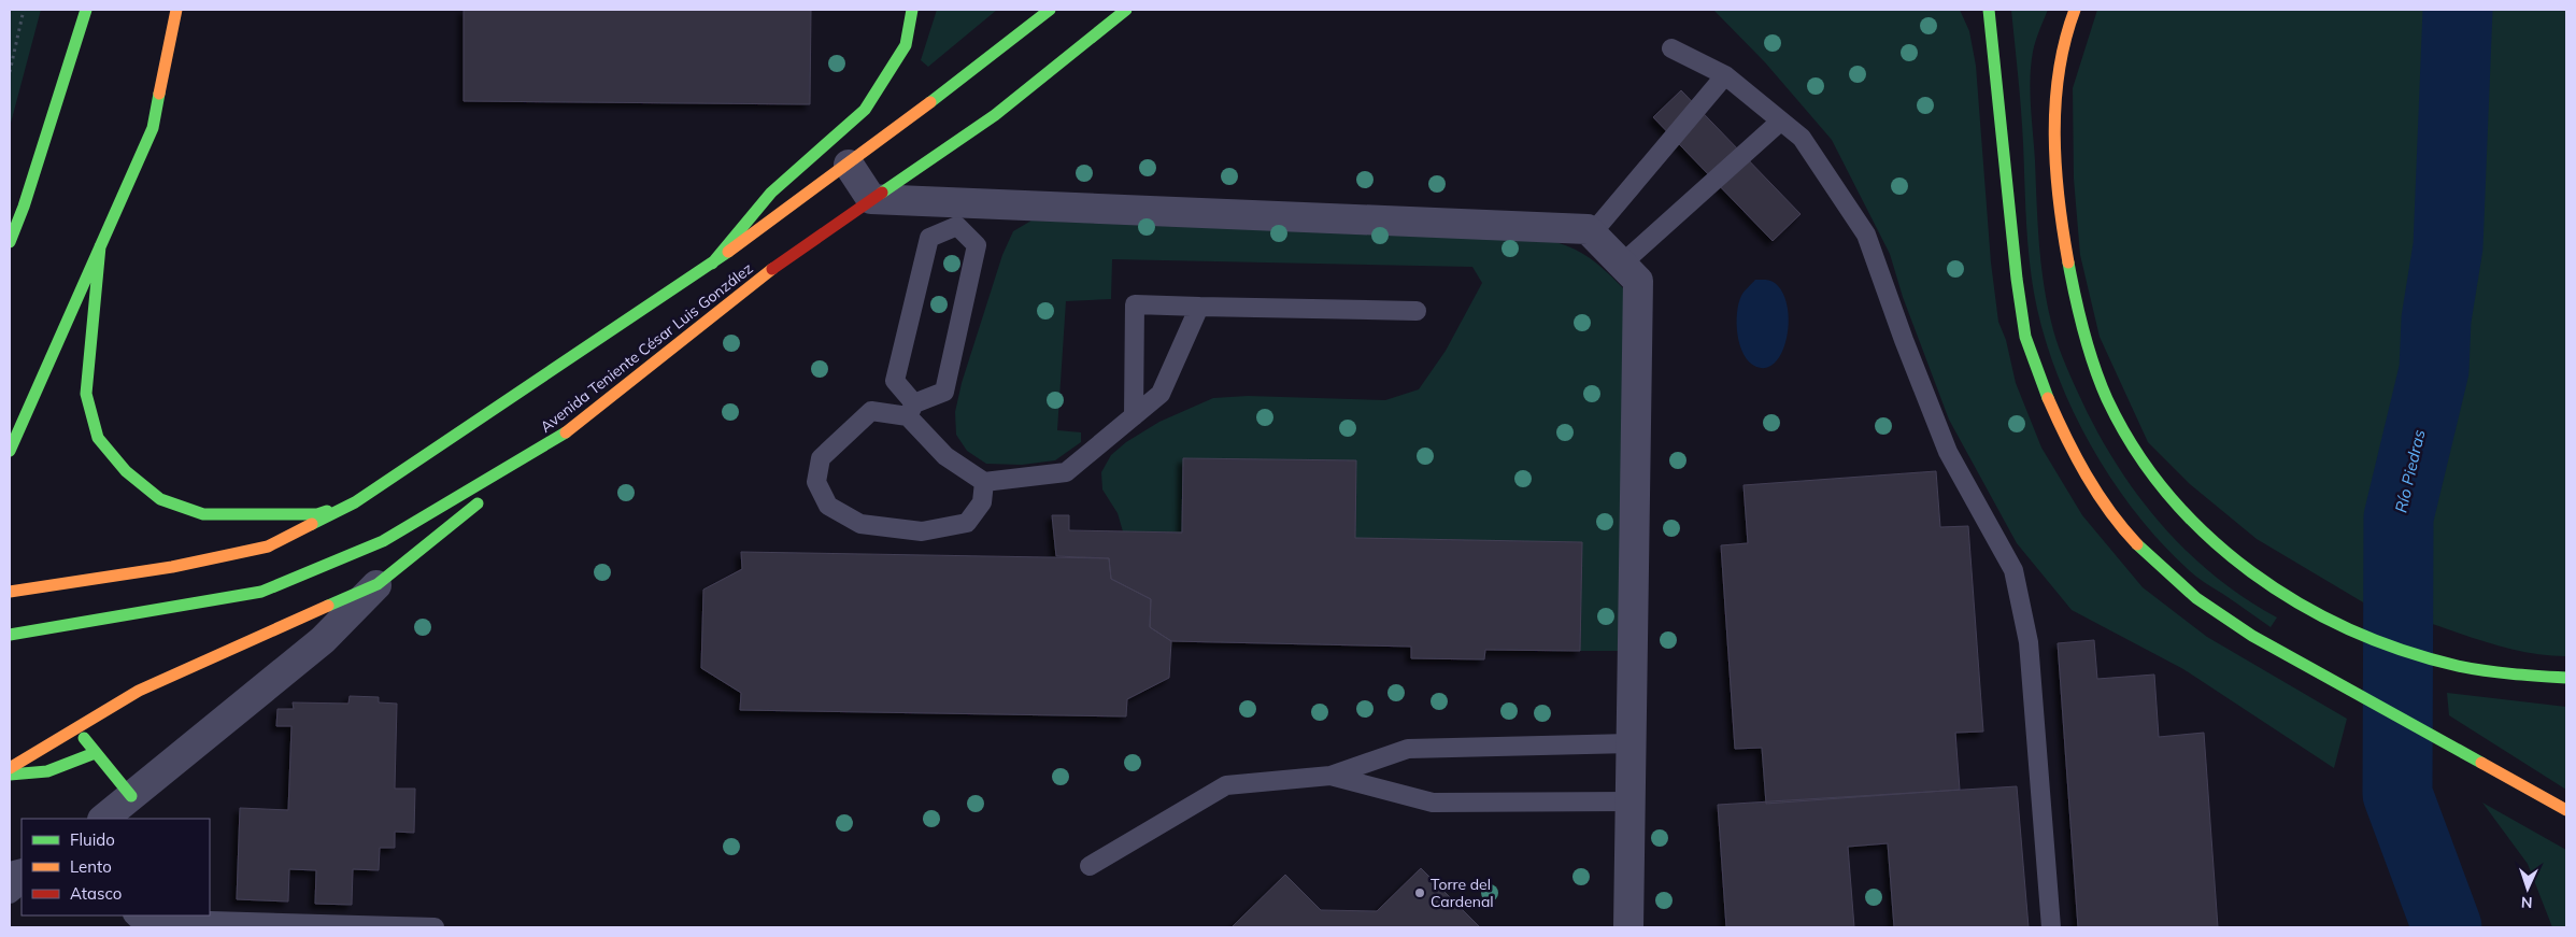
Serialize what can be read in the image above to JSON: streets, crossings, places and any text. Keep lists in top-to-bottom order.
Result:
{
  "streets": {
    "main road": ["Avenida Teniente César Luis González"]
  },
  "water": ["Río Piedras"],
  "places": ["Torre del Cardenal"],
  "legend": ["Fluido", "Lento", "Atasco"],
  "north": "bottom"
}
